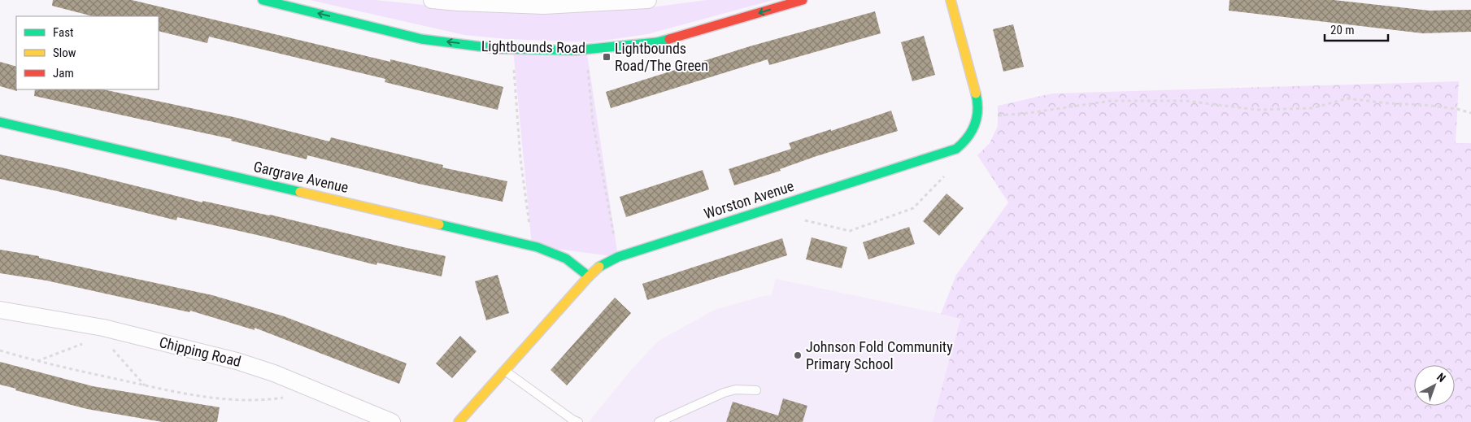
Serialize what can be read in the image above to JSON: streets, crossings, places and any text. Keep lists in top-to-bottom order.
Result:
{
  "streets": {
    "street": [
      "Lightbounds Road",
      "Gargrave Avenue",
      "Worston Avenue",
      "Chipping Road"
    ]
  },
  "crossings": [
    ["Gargrave Avenue", "Worston Avenue"]
  ],
  "places": {
    "transit": ["Lightbounds Road/The Green"],
    "other": ["Johnson Fold Community Primary School"]
  },
  "legend": ["Fast", "Slow", "Jam"],
  "scale_bar": "20 m",
  "north": "top right"
}
